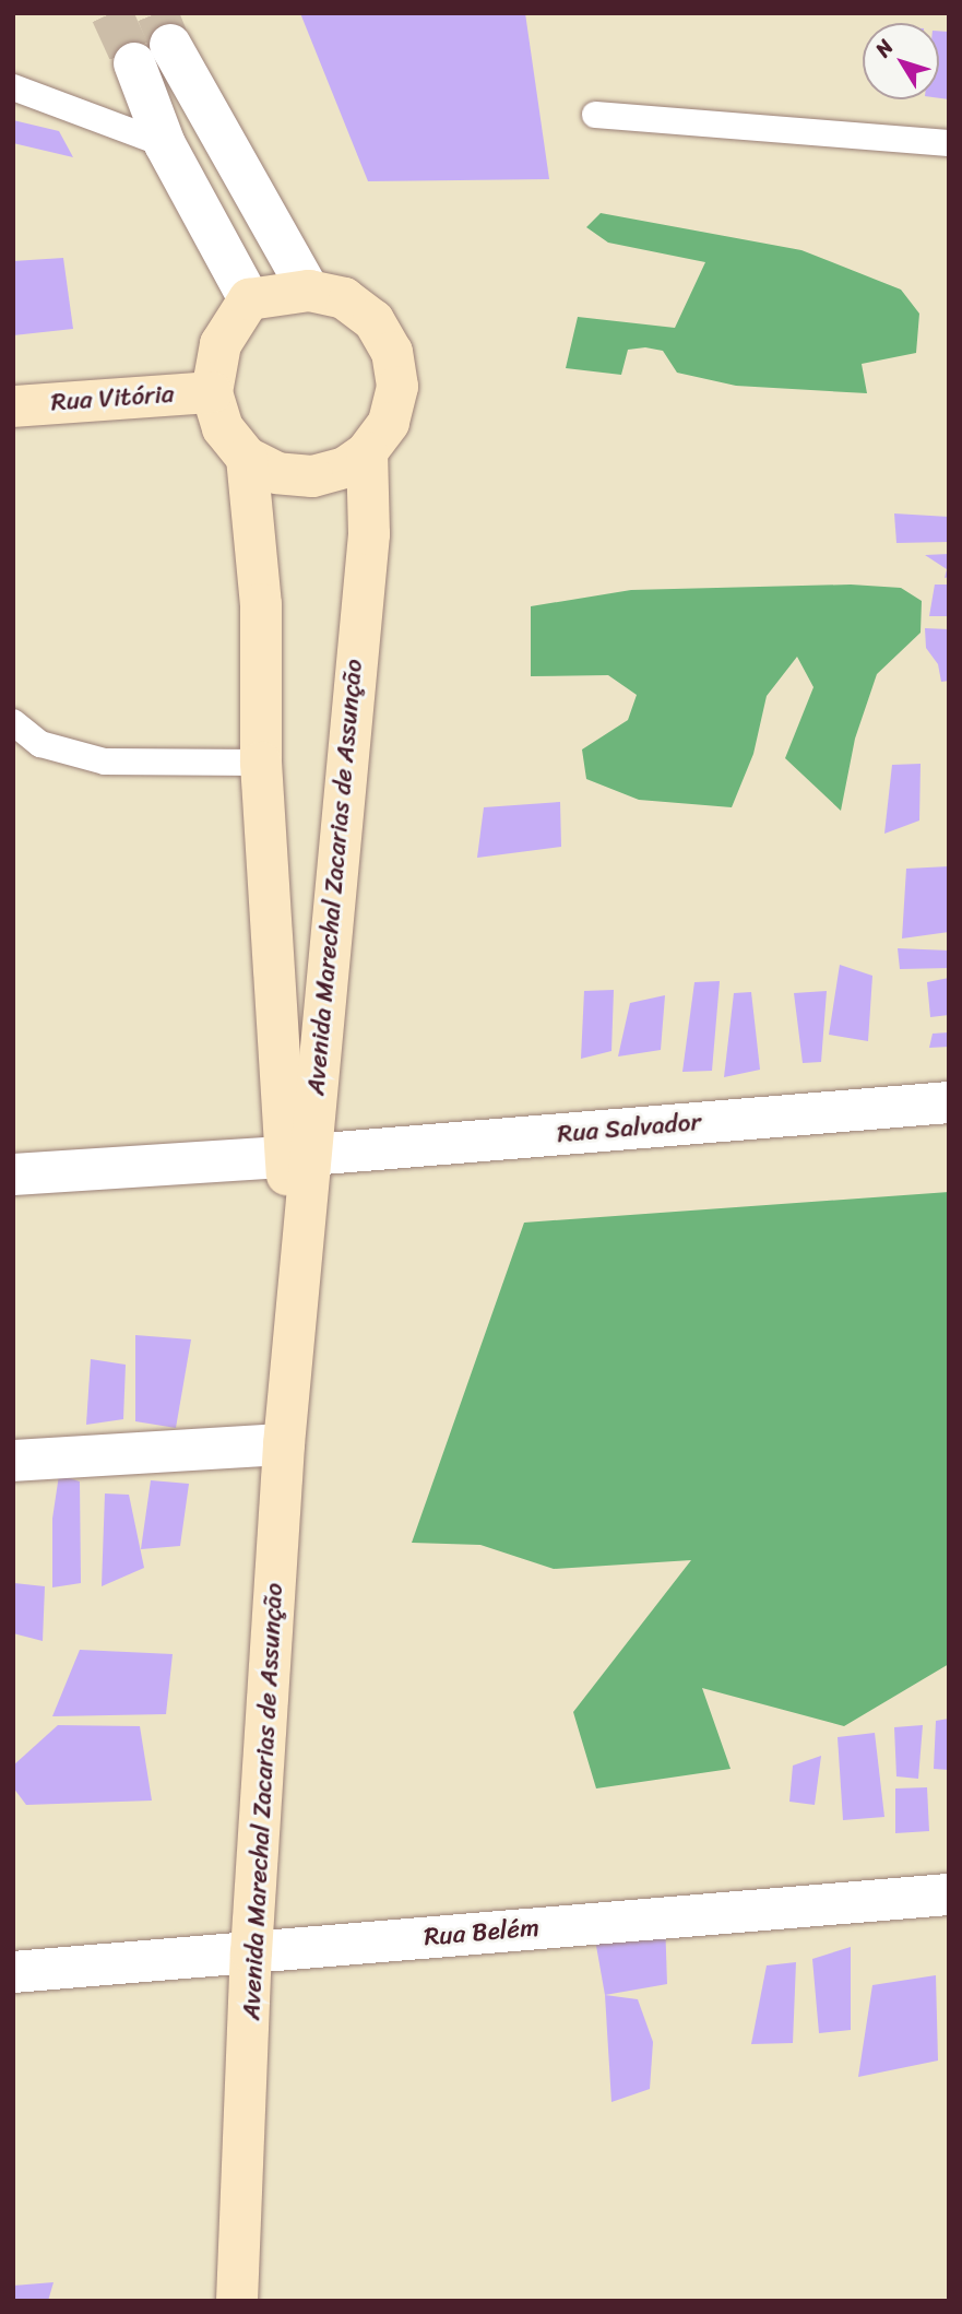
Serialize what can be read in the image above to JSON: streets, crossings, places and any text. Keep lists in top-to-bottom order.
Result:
{
  "streets": {
    "main road": ["Rua Vitória", "Avenida Marechal Zacarias de Assunção"],
    "street": ["Rua Salvador", "Rua Belém"]
  },
  "crossings": [
    ["Rua Vitória", "Avenida Marechal Zacarias de Assunção"],
    ["Avenida Marechal Zacarias de Assunção", "Rua Salvador"],
    ["Avenida Marechal Zacarias de Assunção", "Rua Belém"]
  ],
  "north": "top left"
}
